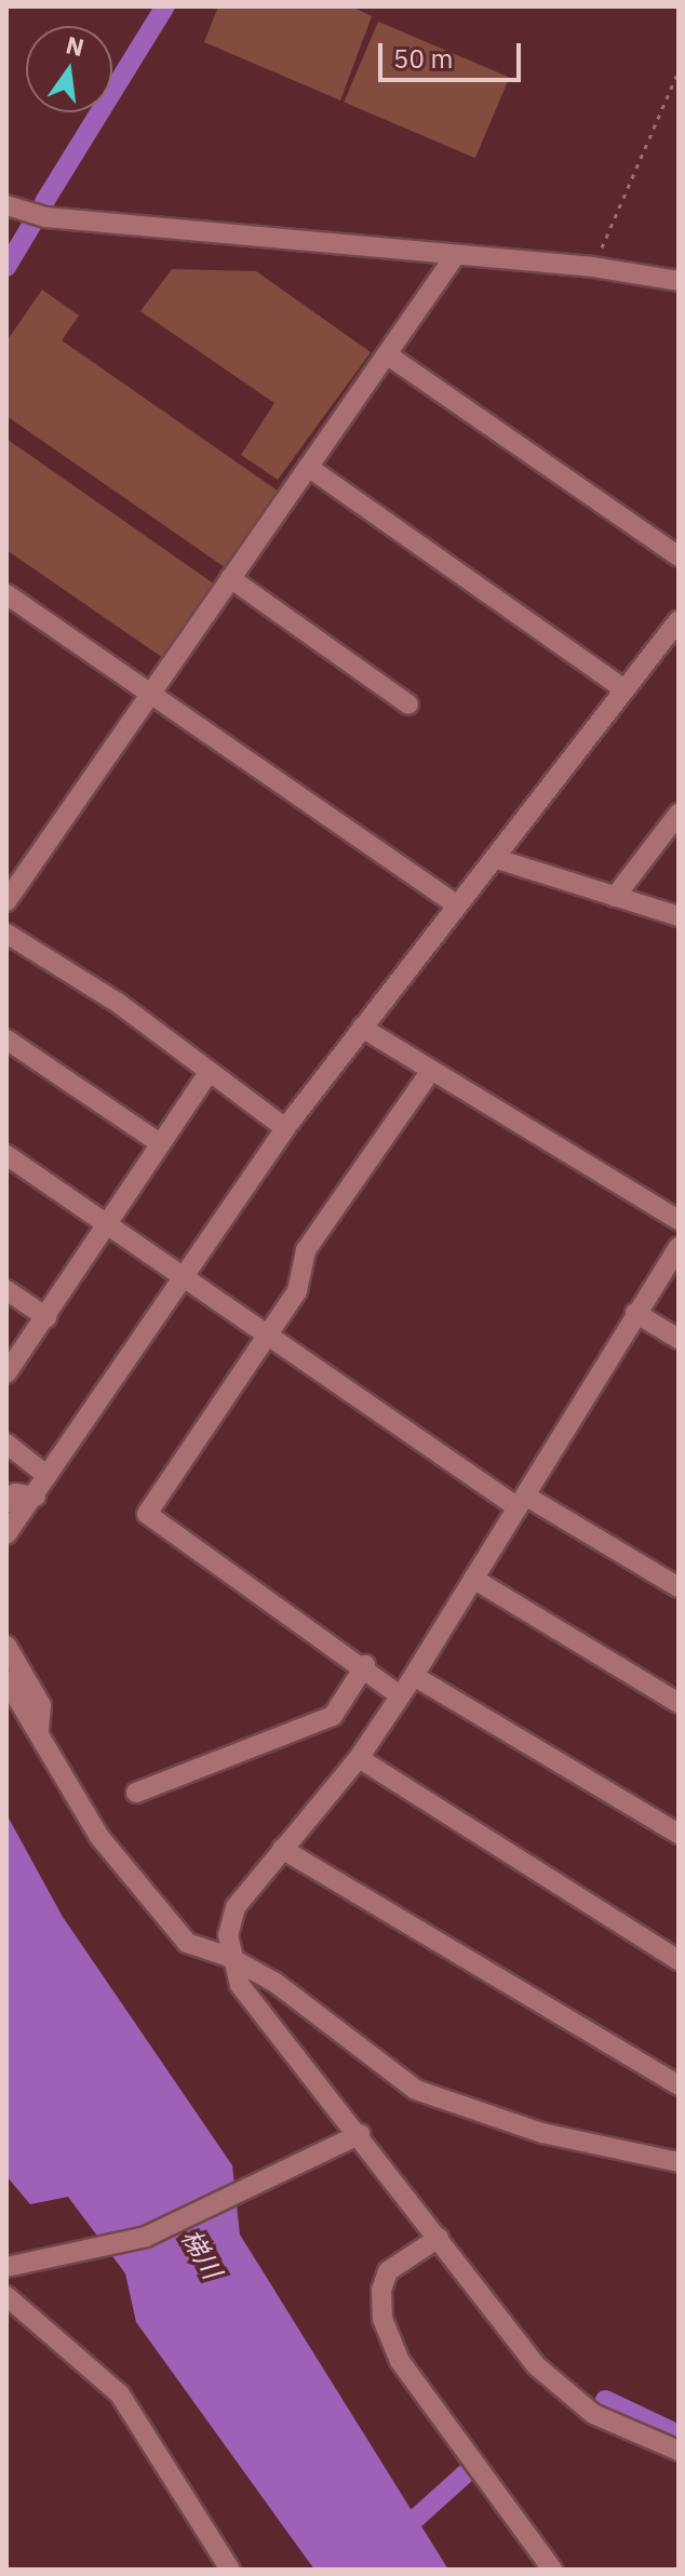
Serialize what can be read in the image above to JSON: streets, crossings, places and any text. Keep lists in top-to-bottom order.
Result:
{
  "water": ["梯川"],
  "scale_bar": "50 m",
  "north": "top"
}
